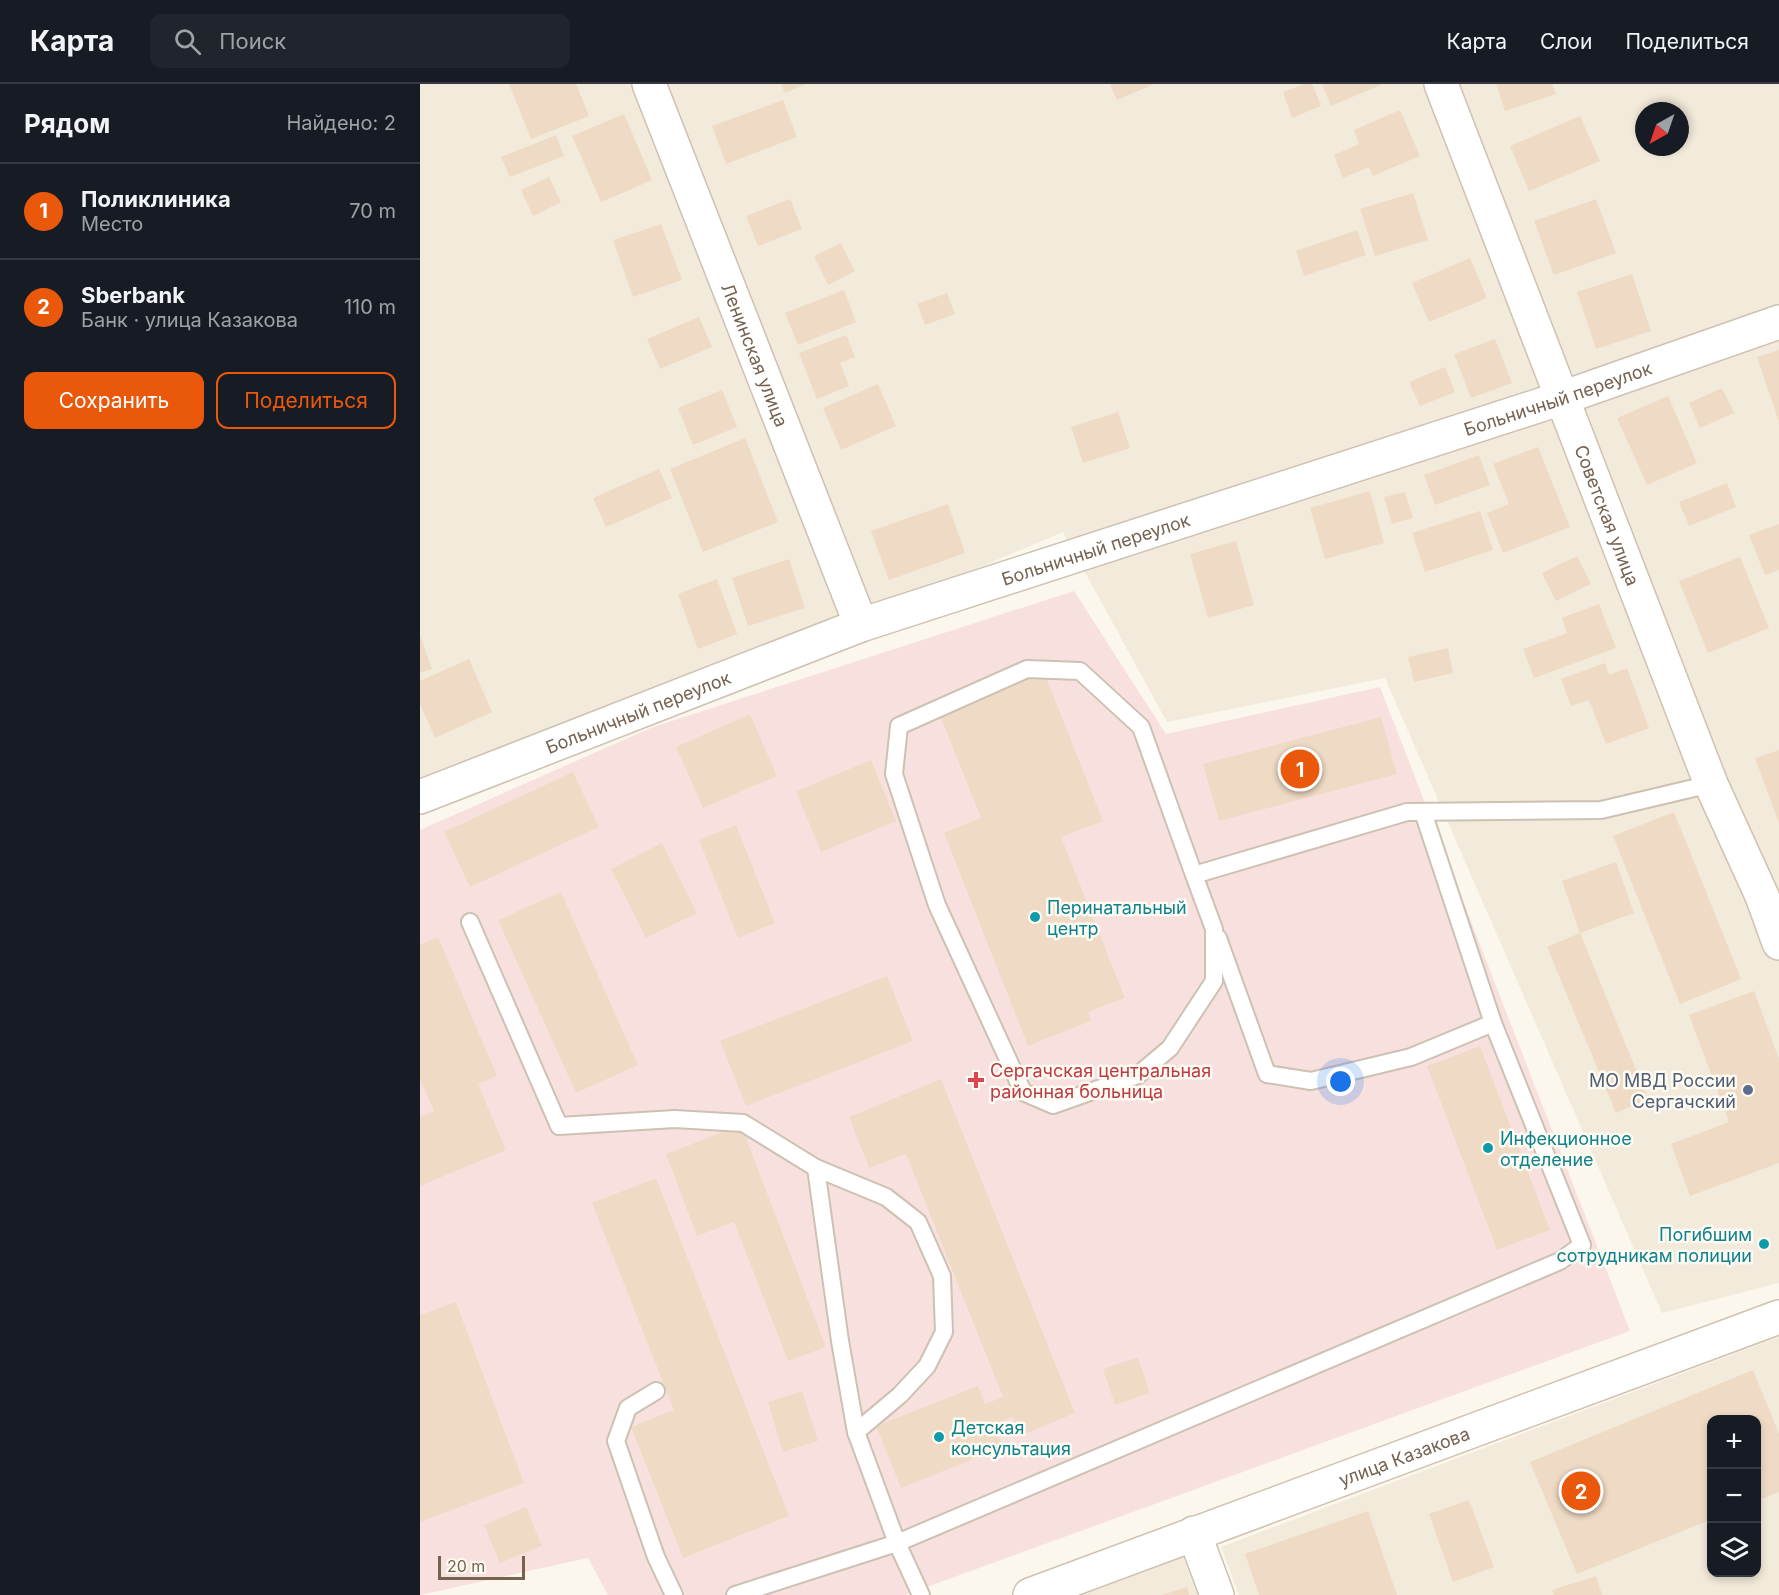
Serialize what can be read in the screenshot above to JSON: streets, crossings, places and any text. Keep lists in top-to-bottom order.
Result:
{
  "streets": {
    "street": [
      "Ленинская улица",
      "Больничный переулок",
      "Советская улица",
      "улица Казакова"
    ]
  },
  "crossings": [
    ["Ленинская улица", "Больничный переулок"],
    ["Больничный переулок", "Советская улица"]
  ],
  "places": {
    "other": [
      "Перинатальный центр",
      "МО МВД России Сергачский",
      "Инфекционное отделение",
      "Погибшим сотрудникам полиции",
      "Детская консультация"
    ],
    "health": ["Сергачская центральная районная больница"]
  },
  "scale_bar": "20 m",
  "north": "bottom left",
  "page": {
    "header": "Карта",
    "search": "Поиск",
    "nav": ["Карта", "Слои", "Поделиться"],
    "heading": ["Рядом", "Найдено: 2"],
    "list": [
      {
        "mark": "1",
        "name": "Поликлиника",
        "note": "Место",
        "value": "70 m"
      },
      {
        "mark": "2",
        "name": "Sberbank",
        "note": "Банк · улица Казакова",
        "value": "110 m"
      }
    ],
    "buttons": ["Сохранить", "Поделиться"],
    "pins": ["1", "2"],
    "map_buttons": ["+", "−"],
    "scale": "20 m"
  }
}
